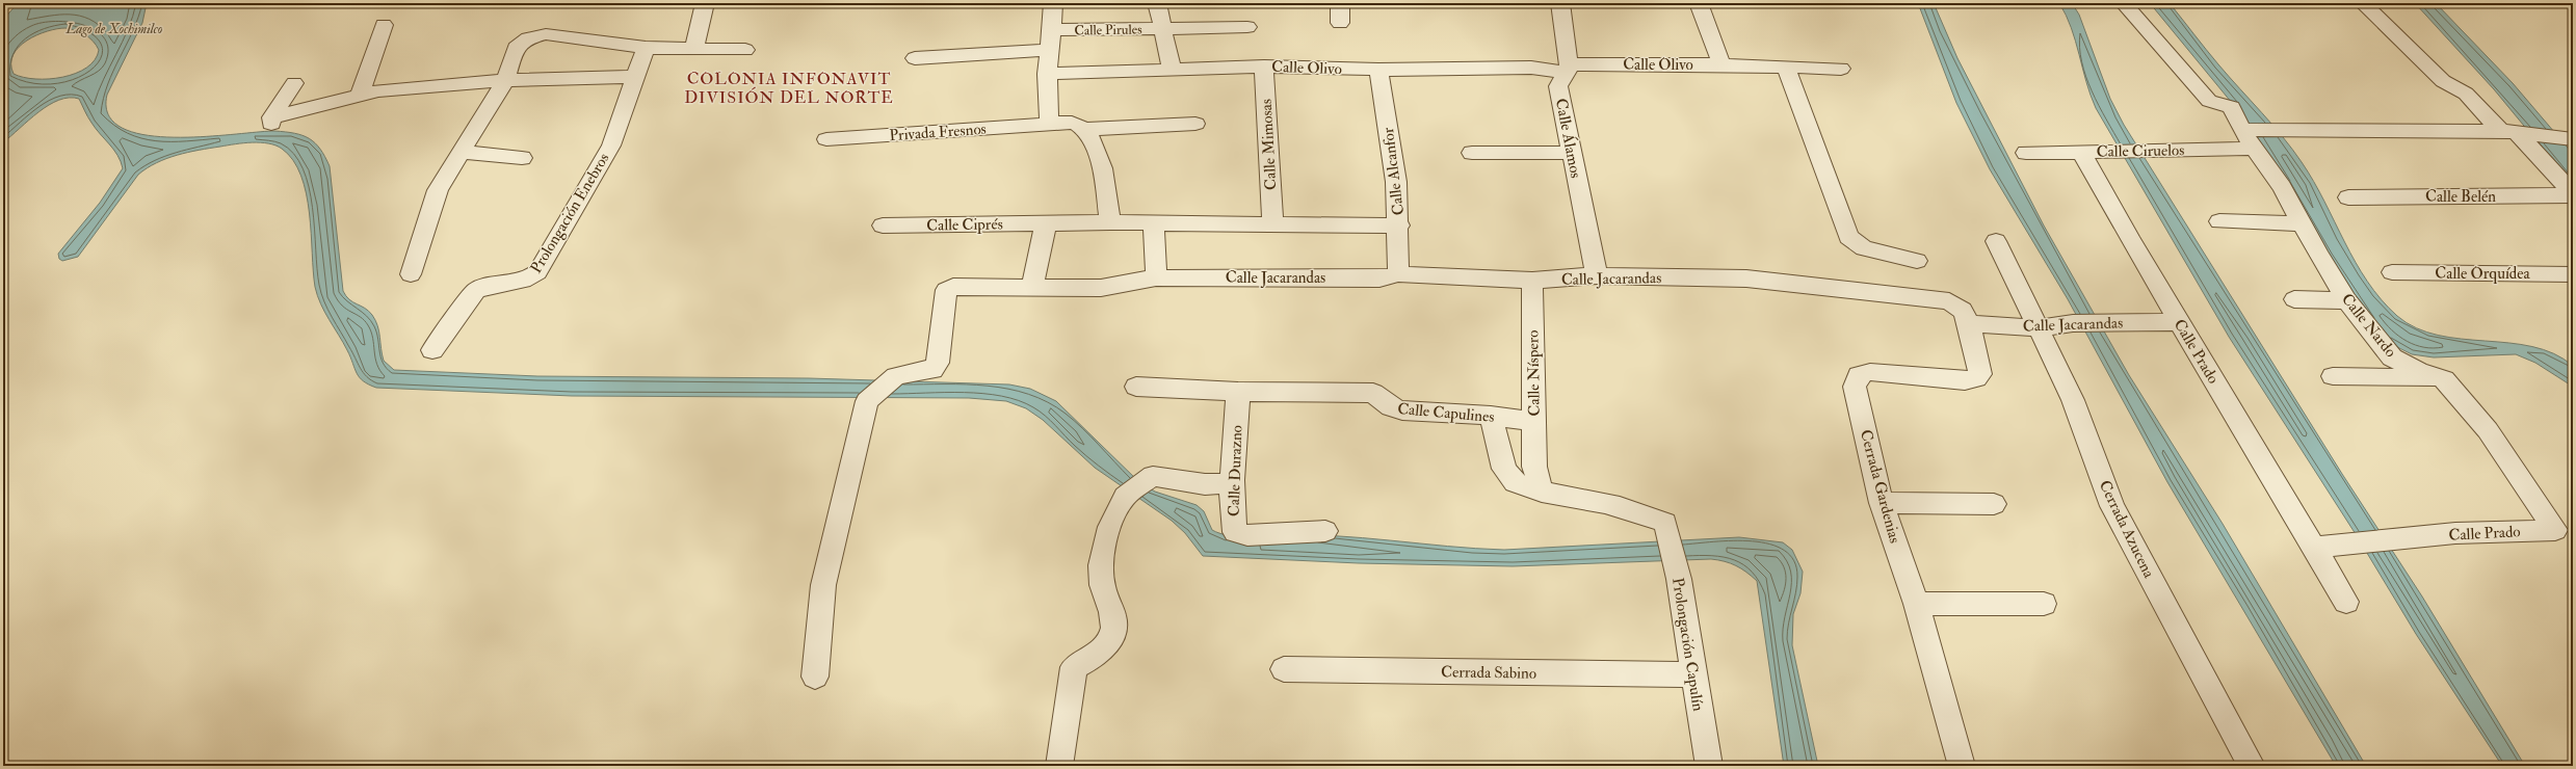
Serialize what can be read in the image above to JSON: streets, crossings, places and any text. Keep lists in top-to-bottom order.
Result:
{
  "streets": {
    "street": [
      "Calle Pirules",
      "Calle Olivo",
      "Privada Fresnos",
      "Calle Álamos",
      "Calle Mimosas",
      "Calle Ciruelos",
      "Calle Alcanfor",
      "Calle Belén",
      "Prolongación Enebros",
      "Calle Ciprés",
      "Calle Orquídea",
      "Calle Jacarandas",
      "Calle Nardo",
      "Calle Prado",
      "Calle Níspero",
      "Calle Capulines",
      "Calle Durazno",
      "Cerrada Gardenias",
      "Cerrada Azucena",
      "Prolongación Capulín",
      "Cerrada Sabino"
    ]
  },
  "crossings": [
    ["Calle Olivo", "Calle Álamos"],
    ["Calle Olivo", "Calle Mimosas"],
    ["Calle Olivo", "Calle Alcanfor"],
    ["Calle Álamos", "Calle Jacarandas"],
    ["Calle Ciruelos", "Calle Nardo"],
    ["Calle Ciruelos", "Calle Prado"],
    ["Calle Alcanfor", "Calle Jacarandas"],
    ["Calle Jacarandas", "Calle Prado"],
    ["Calle Jacarandas", "Calle Níspero"],
    ["Calle Jacarandas", "Cerrada Gardenias"],
    ["Calle Jacarandas", "Cerrada Azucena"],
    ["Calle Nardo", "Calle Prado"],
    ["Calle Níspero", "Calle Capulines"],
    ["Calle Níspero", "Prolongación Capulín"],
    ["Calle Capulines", "Calle Durazno"],
    ["Prolongación Capulín", "Cerrada Sabino"]
  ],
  "districts": ["COLONIA INFONAVIT DIVISIÓN DEL NORTE"],
  "water": ["Lago de Xochimilco"]
}
